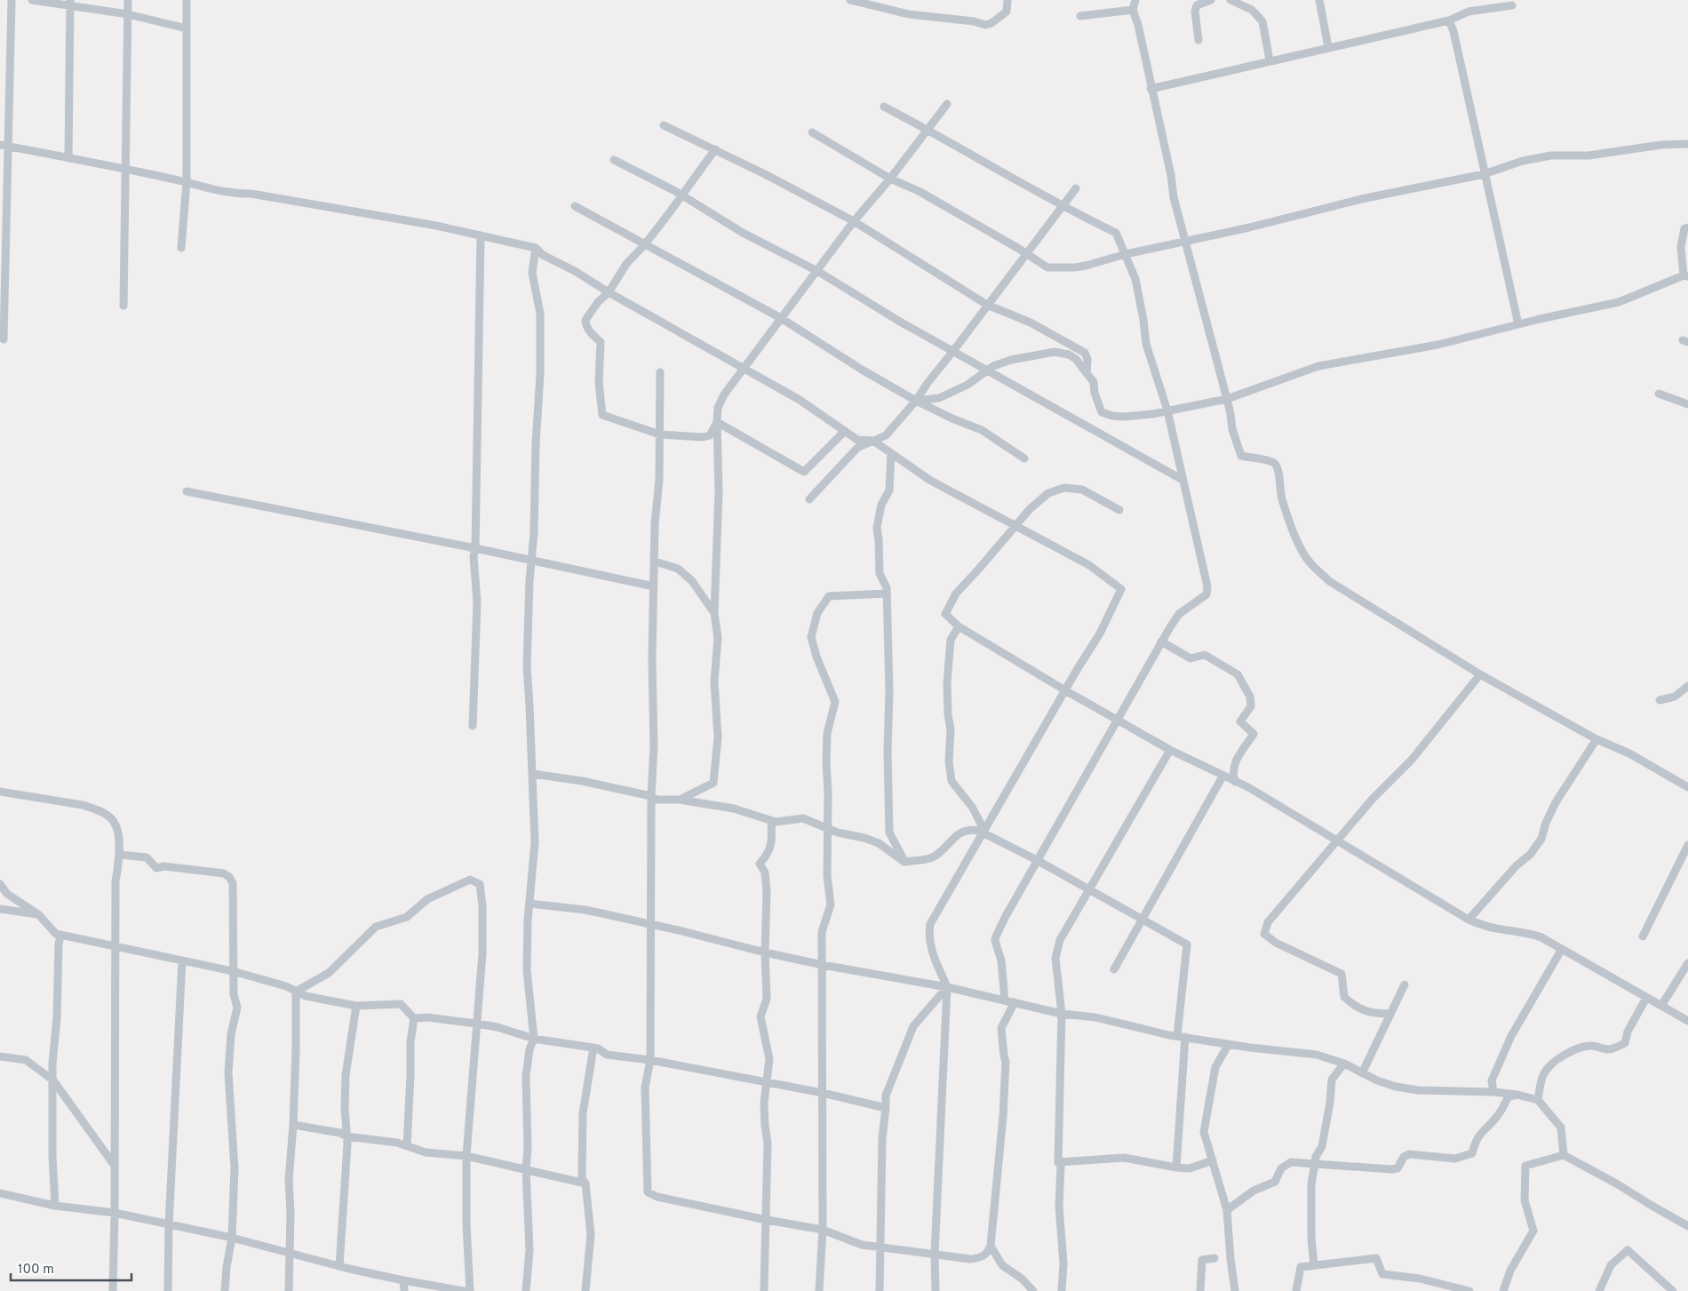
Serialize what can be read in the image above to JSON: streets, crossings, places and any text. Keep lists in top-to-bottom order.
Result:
{
  "scale_bar": "100 m"
}
